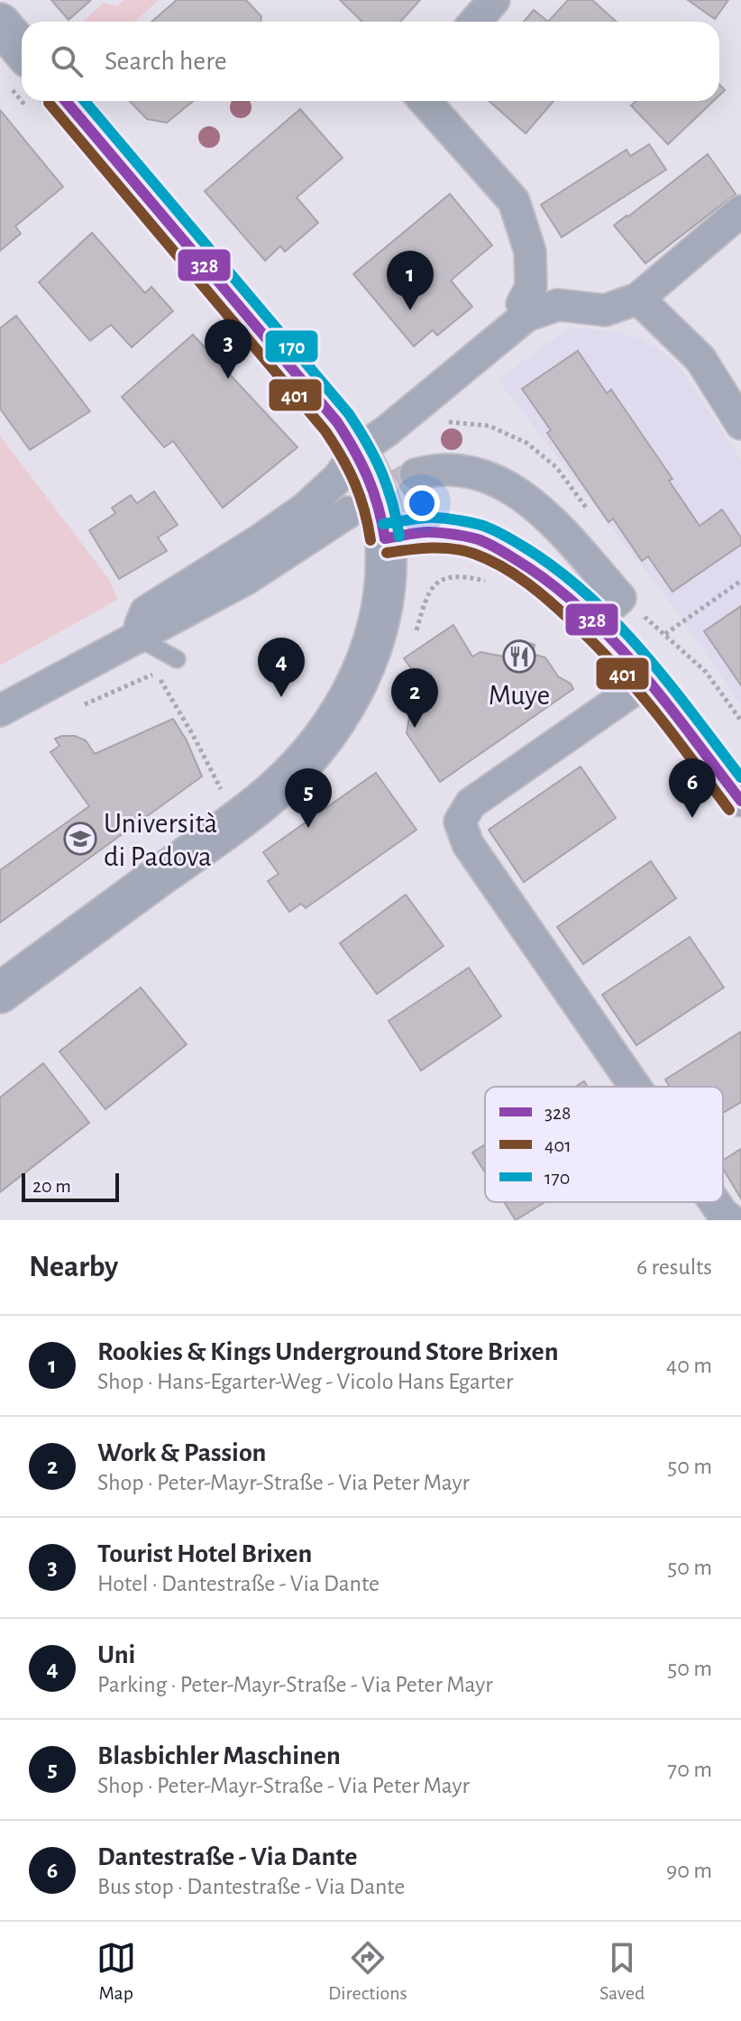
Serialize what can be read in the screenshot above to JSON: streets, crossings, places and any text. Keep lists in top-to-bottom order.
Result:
{
  "places": {
    "restaurant": ["Muye"],
    "school or university": ["Università di Padova"]
  },
  "lines": ["transit line 328", "transit line 170", "transit line 401"],
  "legend": ["328", "401", "170"],
  "scale_bar": "20 m",
  "page": {
    "search": "Search here",
    "pins": [
      "1",
      "3",
      "4",
      "2",
      "6",
      "5"
    ],
    "scale": "20 m",
    "heading": ["Nearby", "6 results"],
    "list": [
      {
        "mark": "1",
        "name": "Rookies & Kings Underground Store Brixen",
        "note": "Shop · Hans-Egarter-Weg - Vicolo Hans Egarter",
        "value": "40 m"
      },
      {
        "mark": "2",
        "name": "Work & Passion",
        "note": "Shop · Peter-Mayr-Straße - Via Peter Mayr",
        "value": "50 m"
      },
      {
        "mark": "3",
        "name": "Tourist Hotel Brixen",
        "note": "Hotel · Dantestraße - Via Dante",
        "value": "50 m"
      },
      {
        "mark": "4",
        "name": "Uni",
        "note": "Parking · Peter-Mayr-Straße - Via Peter Mayr",
        "value": "50 m"
      },
      {
        "mark": "5",
        "name": "Blasbichler Maschinen",
        "note": "Shop · Peter-Mayr-Straße - Via Peter Mayr",
        "value": "70 m"
      },
      {
        "mark": "6",
        "name": "Dantestraße - Via Dante",
        "note": "Bus stop · Dantestraße - Via Dante",
        "value": "90 m"
      }
    ],
    "nav": ["Map", "Directions", "Saved"]
  }
}
